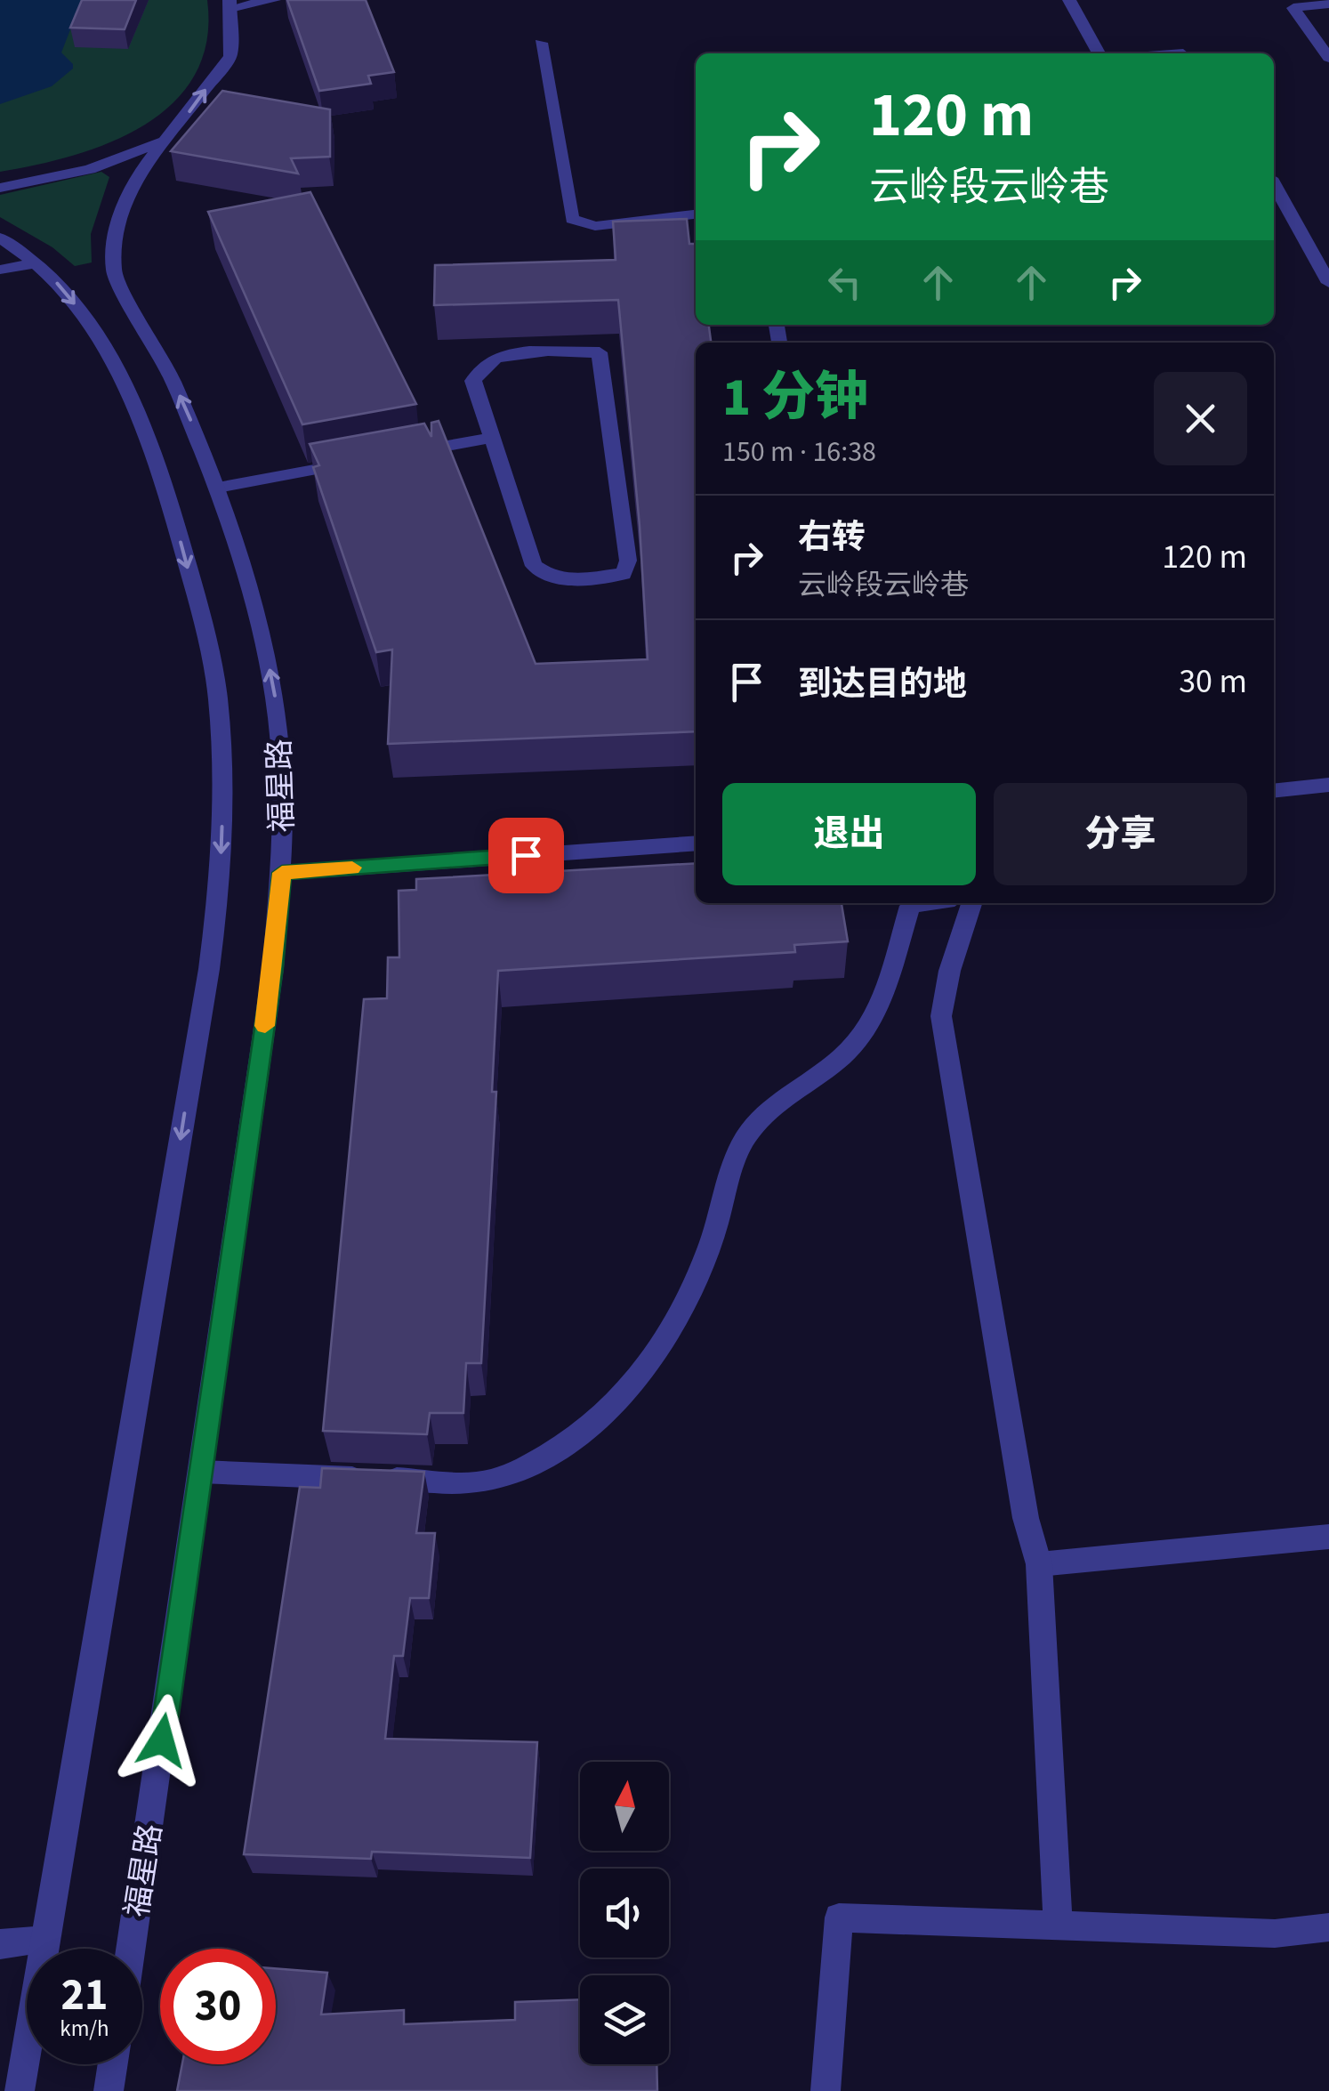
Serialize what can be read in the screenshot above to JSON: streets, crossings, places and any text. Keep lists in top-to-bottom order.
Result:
{
  "streets": {
    "street": ["福星路"]
  },
  "north": "top",
  "page": {
    "turn": ["120 m", "云岭段云岭巷"],
    "heading": ["1 分钟", "150 m · 16:38"],
    "list": [
      {
        "name": "右转",
        "note": "云岭段云岭巷",
        "value": "120 m"
      },
      {
        "name": "到达目的地",
        "value": "30 m"
      }
    ],
    "buttons": ["退出", "分享"],
    "speed": "21 km/h",
    "limit": "30"
  }
}
